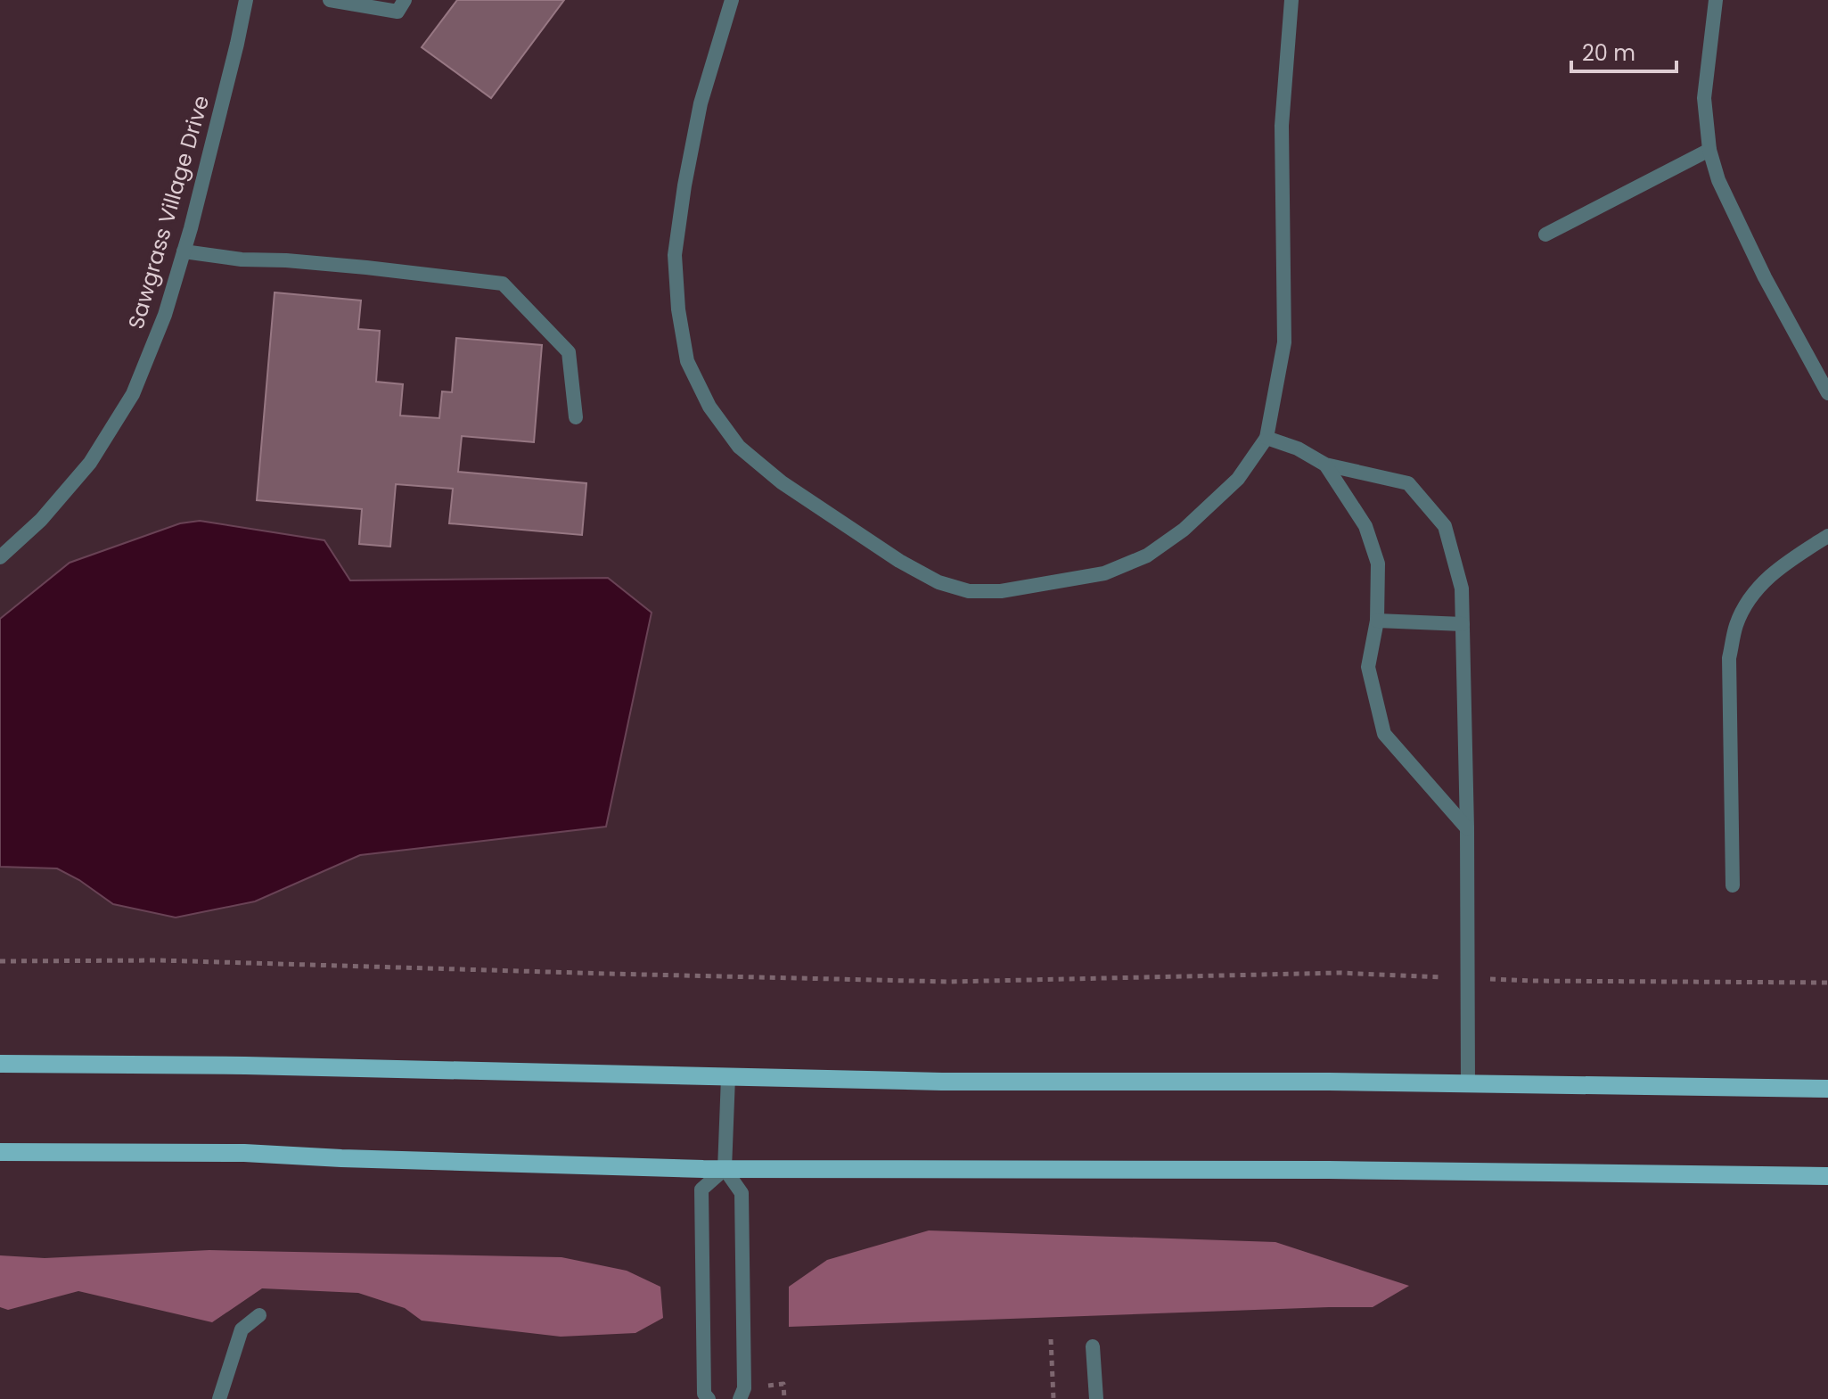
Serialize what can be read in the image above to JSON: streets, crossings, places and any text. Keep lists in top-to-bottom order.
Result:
{
  "streets": {
    "street": ["Sawgrass Village Drive"]
  },
  "scale_bar": "20 m"
}
